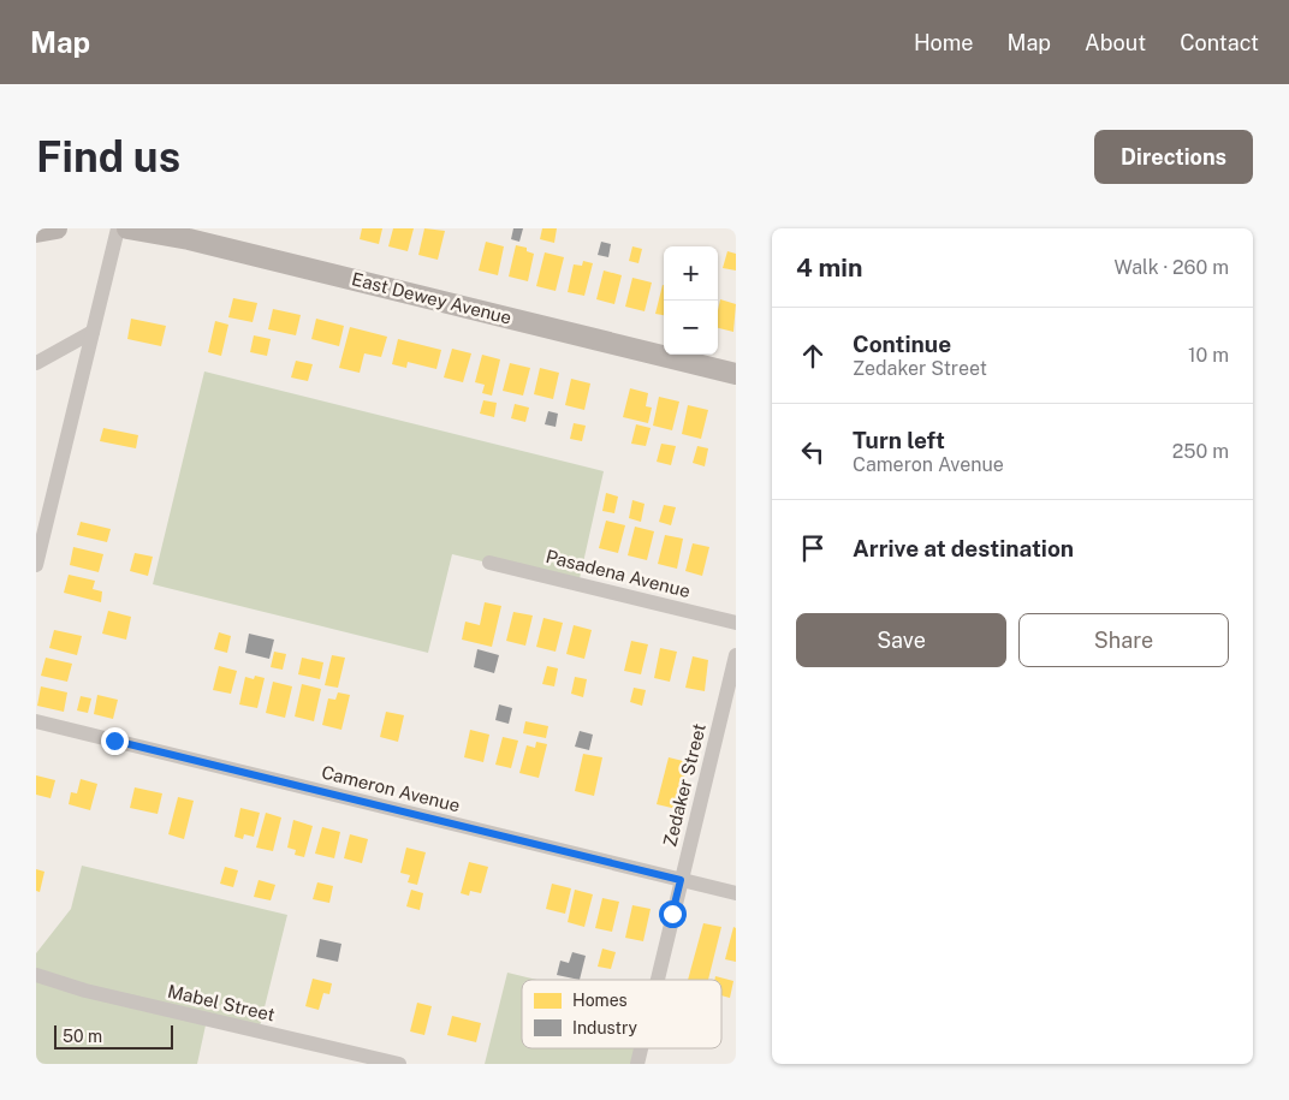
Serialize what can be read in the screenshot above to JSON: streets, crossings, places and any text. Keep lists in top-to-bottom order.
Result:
{
  "streets": {
    "street": [
      "East Dewey Avenue",
      "Pasadena Avenue",
      "Zedaker Street",
      "Cameron Avenue",
      "Mabel Street"
    ]
  },
  "crossings": [
    ["Zedaker Street", "Cameron Avenue"]
  ],
  "legend": ["Homes", "Industry"],
  "scale_bar": "50 m",
  "page": {
    "header": "Map",
    "nav": [
      "Home",
      "Map",
      "About",
      "Contact"
    ],
    "buttons": [
      "Directions",
      ["Save", "Share"]
    ],
    "title": "Find us",
    "heading": ["4 min", "Walk · 260 m"],
    "map_buttons": ["+", "−"],
    "list": [
      ["Continue", "Zedaker Street", "10 m"],
      ["Turn left", "Cameron Avenue", "250 m"],
      "Arrive at destination"
    ],
    "scale": "50 m"
  }
}
